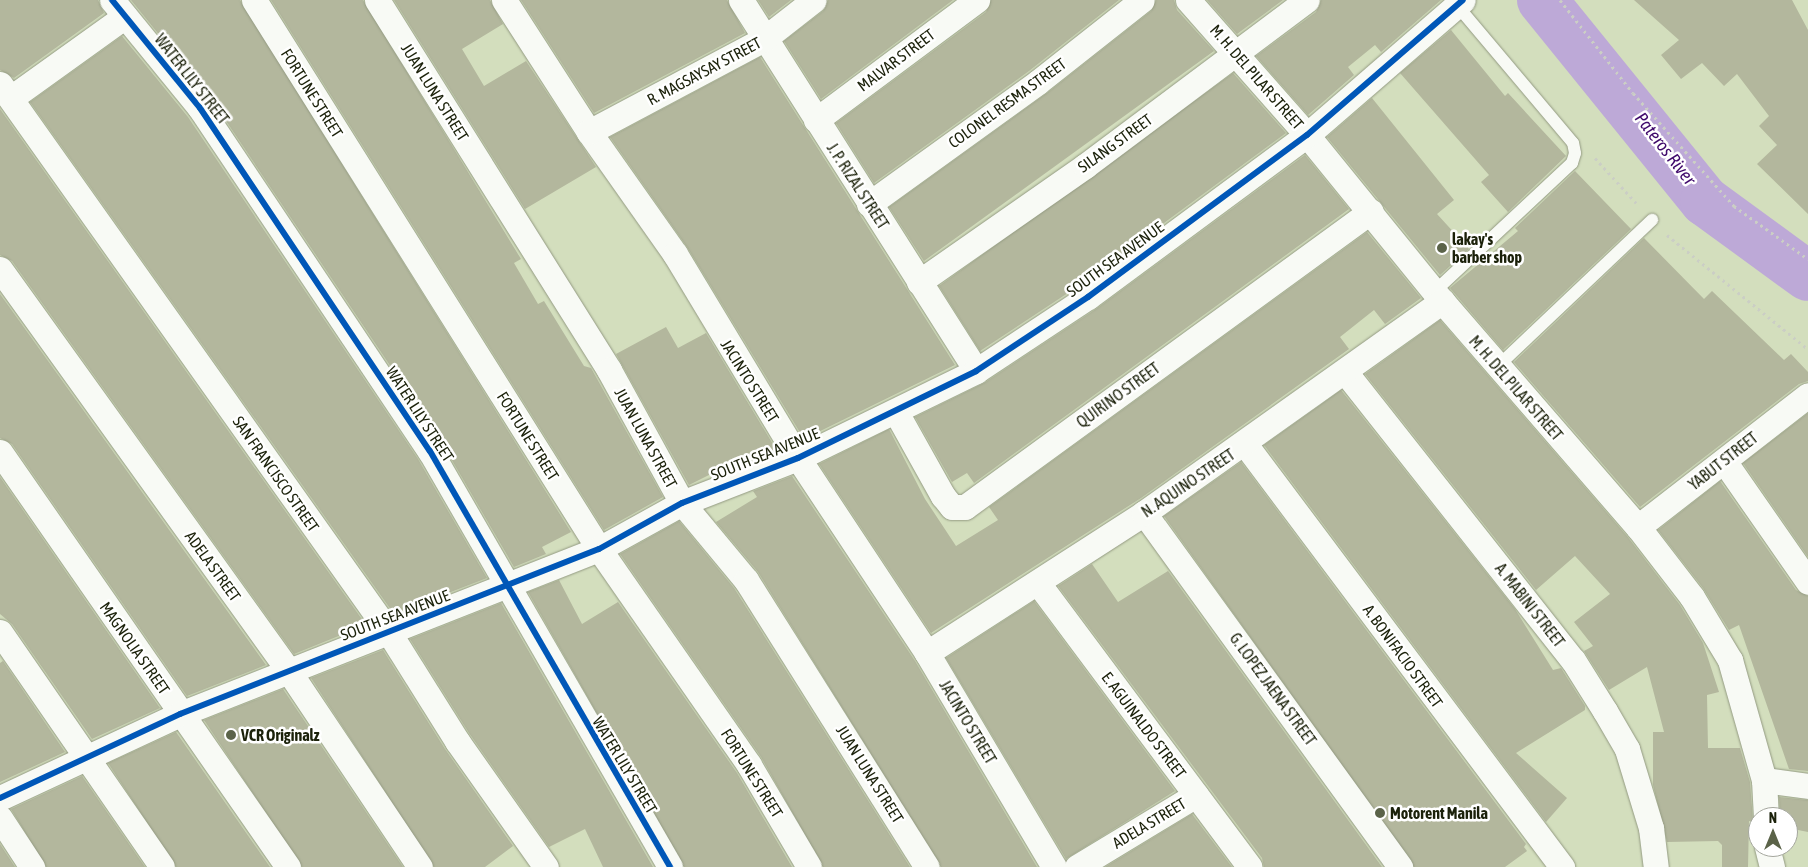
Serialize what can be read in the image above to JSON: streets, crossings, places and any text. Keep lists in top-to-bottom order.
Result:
{
  "streets": {
    "street": [
      "MALVAR STREET",
      "R. MAGSAYSAY STREET",
      "M. H. DEL PILAR STREET",
      "WATER LILY STREET",
      "JUAN LUNA STREET",
      "FORTUNE STREET",
      "COLONEL RESMA STREET",
      "SILANG STREET",
      "J. P. RIZAL STREET",
      "SOUTH SEA AVENUE",
      "JACINTO STREET",
      "QUIRINO STREET",
      "YABUT STREET",
      "SAN FRANCISCO STREET",
      "N. AQUINO STREET",
      "ADELA STREET",
      "A. MABINI STREET",
      "MAGNOLIA STREET",
      "A. BONIFACIO STREET",
      "G. LOPEZ JAENA STREET",
      "E. AGUINALDO STREET"
    ]
  },
  "crossings": [
    ["MALVAR STREET", "J. P. RIZAL STREET"],
    ["R. MAGSAYSAY STREET", "J. P. RIZAL STREET"],
    ["R. MAGSAYSAY STREET", "JACINTO STREET"],
    ["M. H. DEL PILAR STREET", "SILANG STREET"],
    ["M. H. DEL PILAR STREET", "SOUTH SEA AVENUE"],
    ["M. H. DEL PILAR STREET", "QUIRINO STREET"],
    ["M. H. DEL PILAR STREET", "YABUT STREET"],
    ["M. H. DEL PILAR STREET", "N. AQUINO STREET"],
    ["WATER LILY STREET", "SOUTH SEA AVENUE"],
    ["JUAN LUNA STREET", "SOUTH SEA AVENUE"],
    ["FORTUNE STREET", "SOUTH SEA AVENUE"],
    ["COLONEL RESMA STREET", "J. P. RIZAL STREET"],
    ["SILANG STREET", "J. P. RIZAL STREET"],
    ["J. P. RIZAL STREET", "SOUTH SEA AVENUE"],
    ["SOUTH SEA AVENUE", "JACINTO STREET"],
    ["SOUTH SEA AVENUE", "QUIRINO STREET"],
    ["SOUTH SEA AVENUE", "SAN FRANCISCO STREET"],
    ["SOUTH SEA AVENUE", "ADELA STREET"],
    ["SOUTH SEA AVENUE", "MAGNOLIA STREET"],
    ["JACINTO STREET", "N. AQUINO STREET"],
    ["N. AQUINO STREET", "A. MABINI STREET"],
    ["N. AQUINO STREET", "A. BONIFACIO STREET"],
    ["N. AQUINO STREET", "G. LOPEZ JAENA STREET"],
    ["N. AQUINO STREET", "E. AGUINALDO STREET"],
    ["ADELA STREET", "E. AGUINALDO STREET"]
  ],
  "water": ["Pateros River"],
  "places": ["lakay's barber shop", "VCR Originalz", "Motorent Manila"],
  "north": "top"
}
